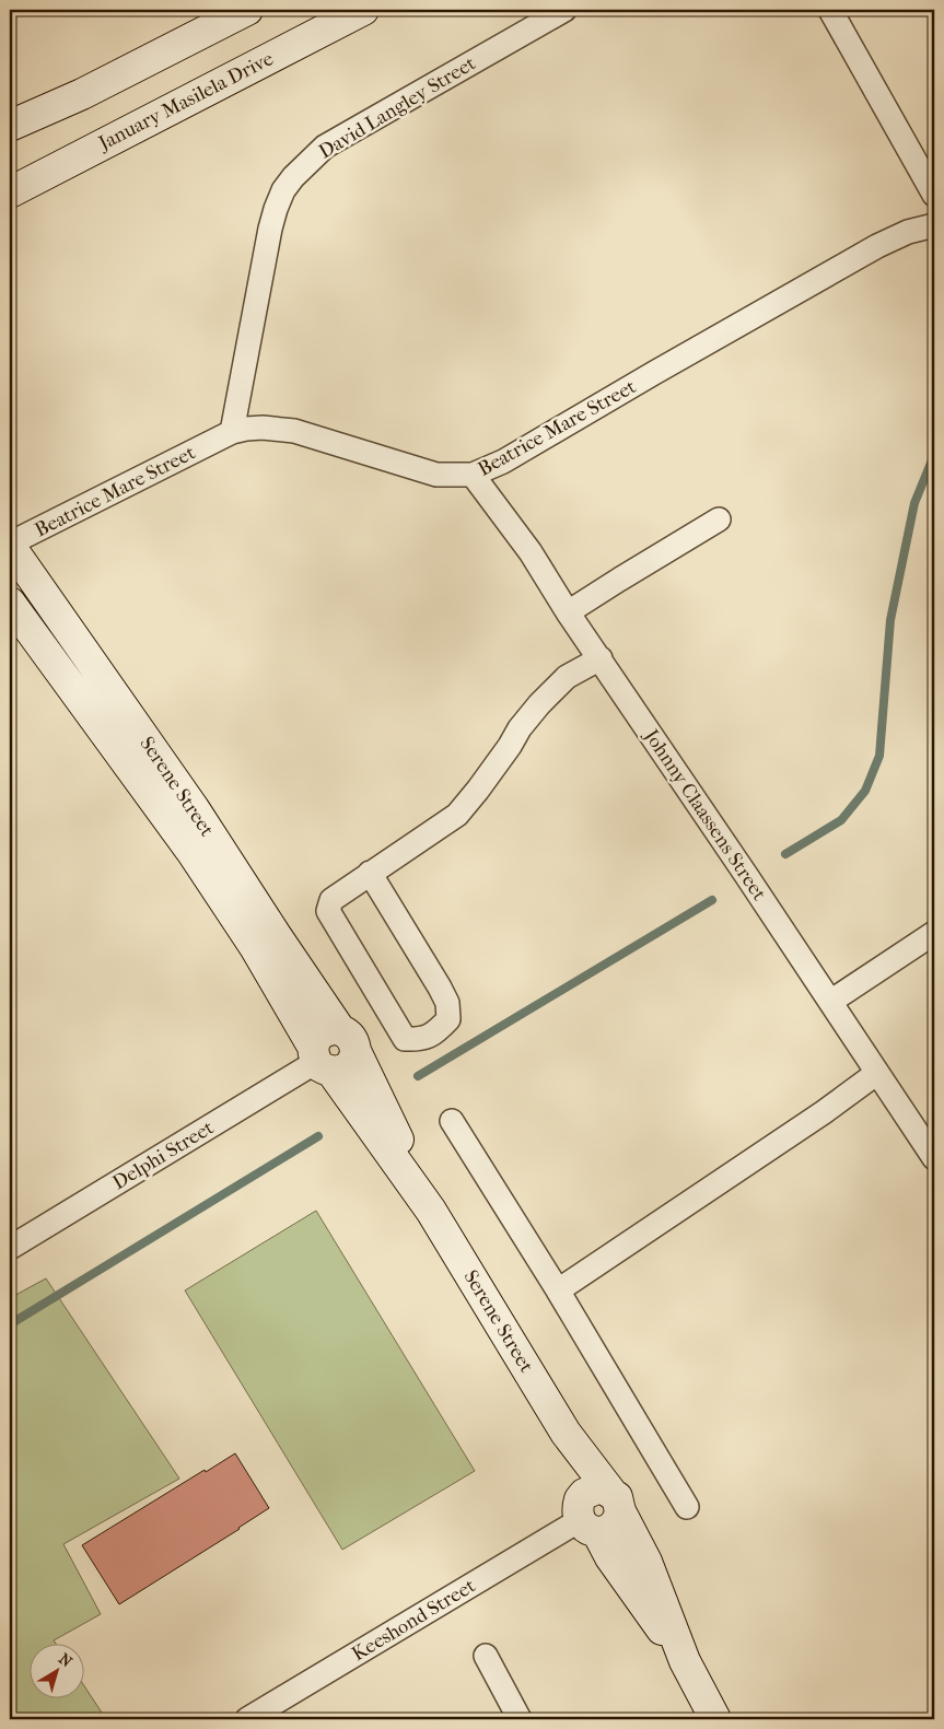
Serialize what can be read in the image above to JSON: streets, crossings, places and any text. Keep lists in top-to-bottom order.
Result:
{
  "streets": {
    "street": [
      "January Masilela Drive",
      "David Langley Street",
      "Beatrice Mare Street",
      "Serene Street",
      "Johnny Claassens Street",
      "Delphi Street",
      "Keeshond Street"
    ]
  },
  "crossings": [
    ["David Langley Street", "Beatrice Mare Street"],
    ["Beatrice Mare Street", "Serene Street"],
    ["Beatrice Mare Street", "Johnny Claassens Street"],
    ["Serene Street", "Delphi Street"],
    ["Serene Street", "Keeshond Street"]
  ],
  "north": "top right"
}
